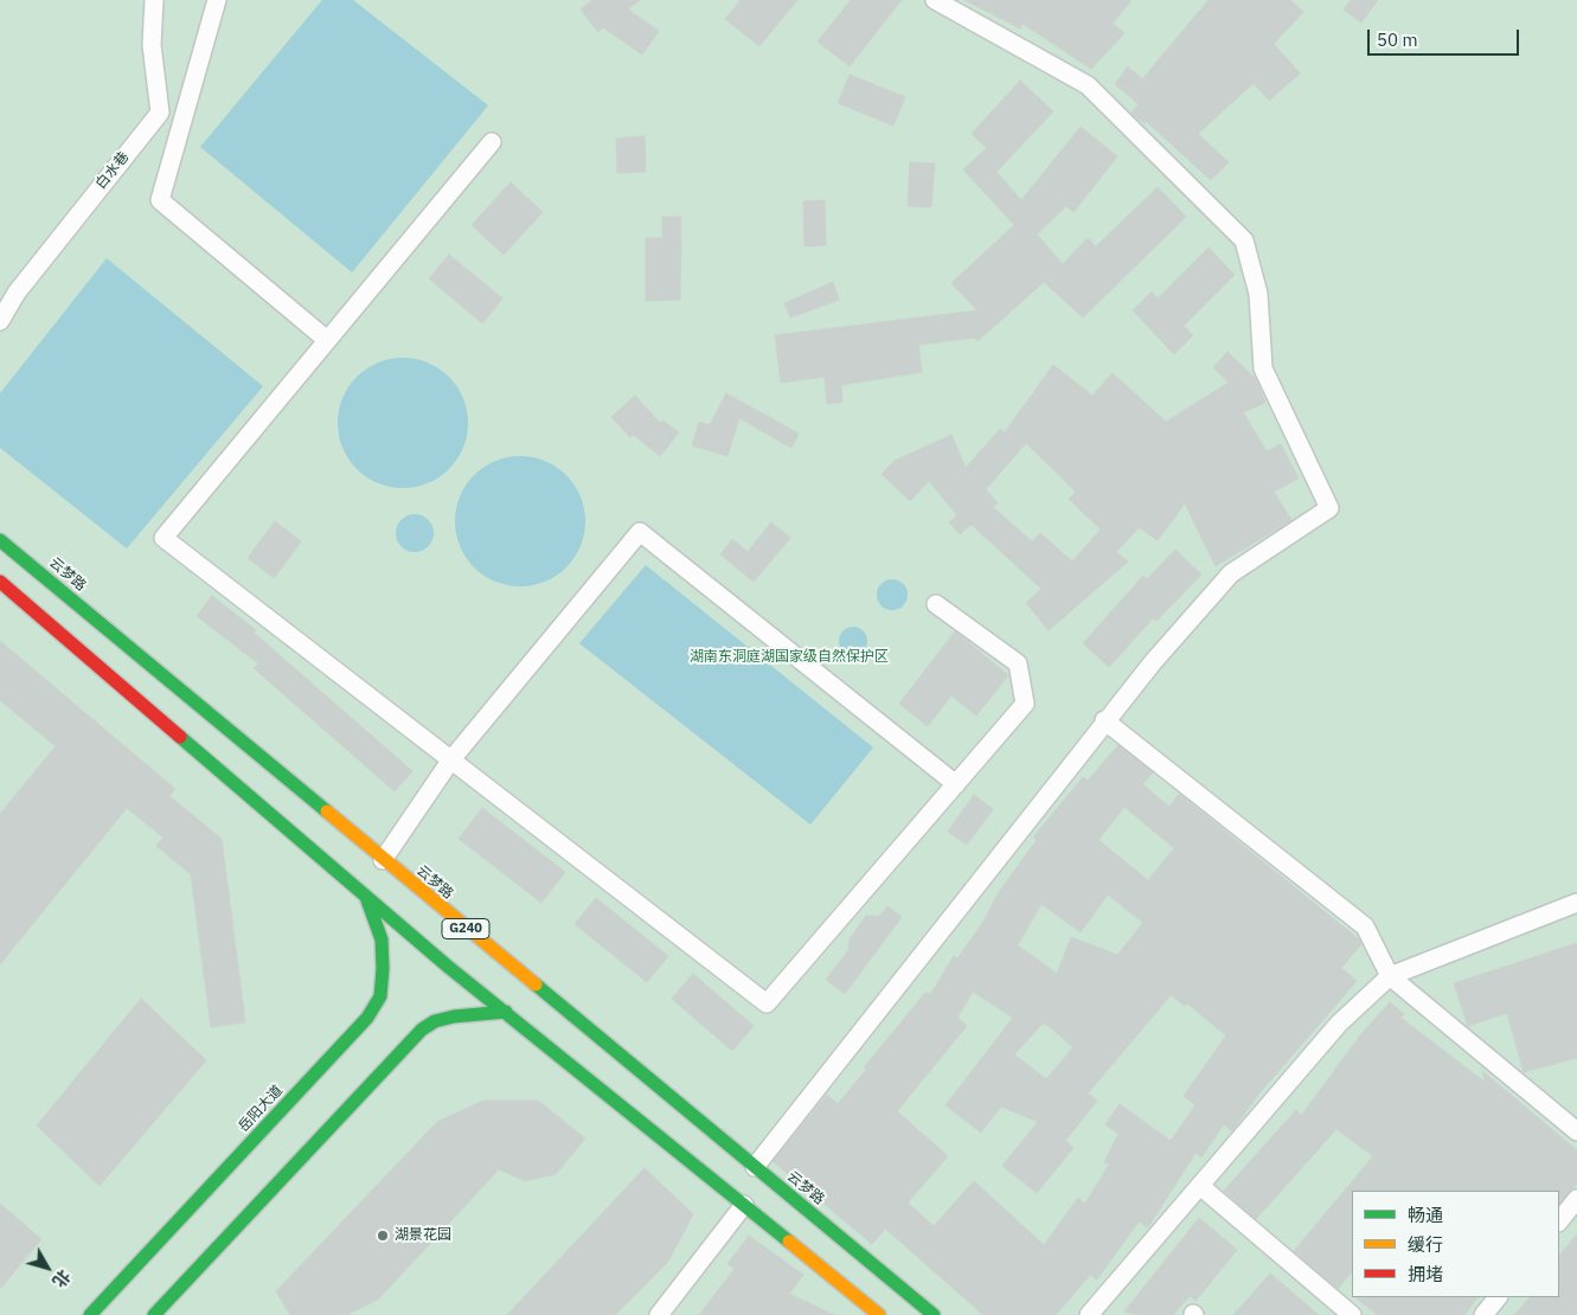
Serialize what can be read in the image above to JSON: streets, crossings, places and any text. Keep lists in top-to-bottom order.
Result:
{
  "streets": {
    "main road": ["云梦路", "G240", "岳阳大道"],
    "street": ["白水巷"]
  },
  "crossings": [
    ["G240", "岳阳大道"]
  ],
  "parks": ["湖南东洞庭湖国家级自然保护区"],
  "places": ["湖景花园"],
  "legend": ["畅通", "缓行", "拥堵"],
  "scale_bar": "50 m",
  "north": "bottom right"
}
